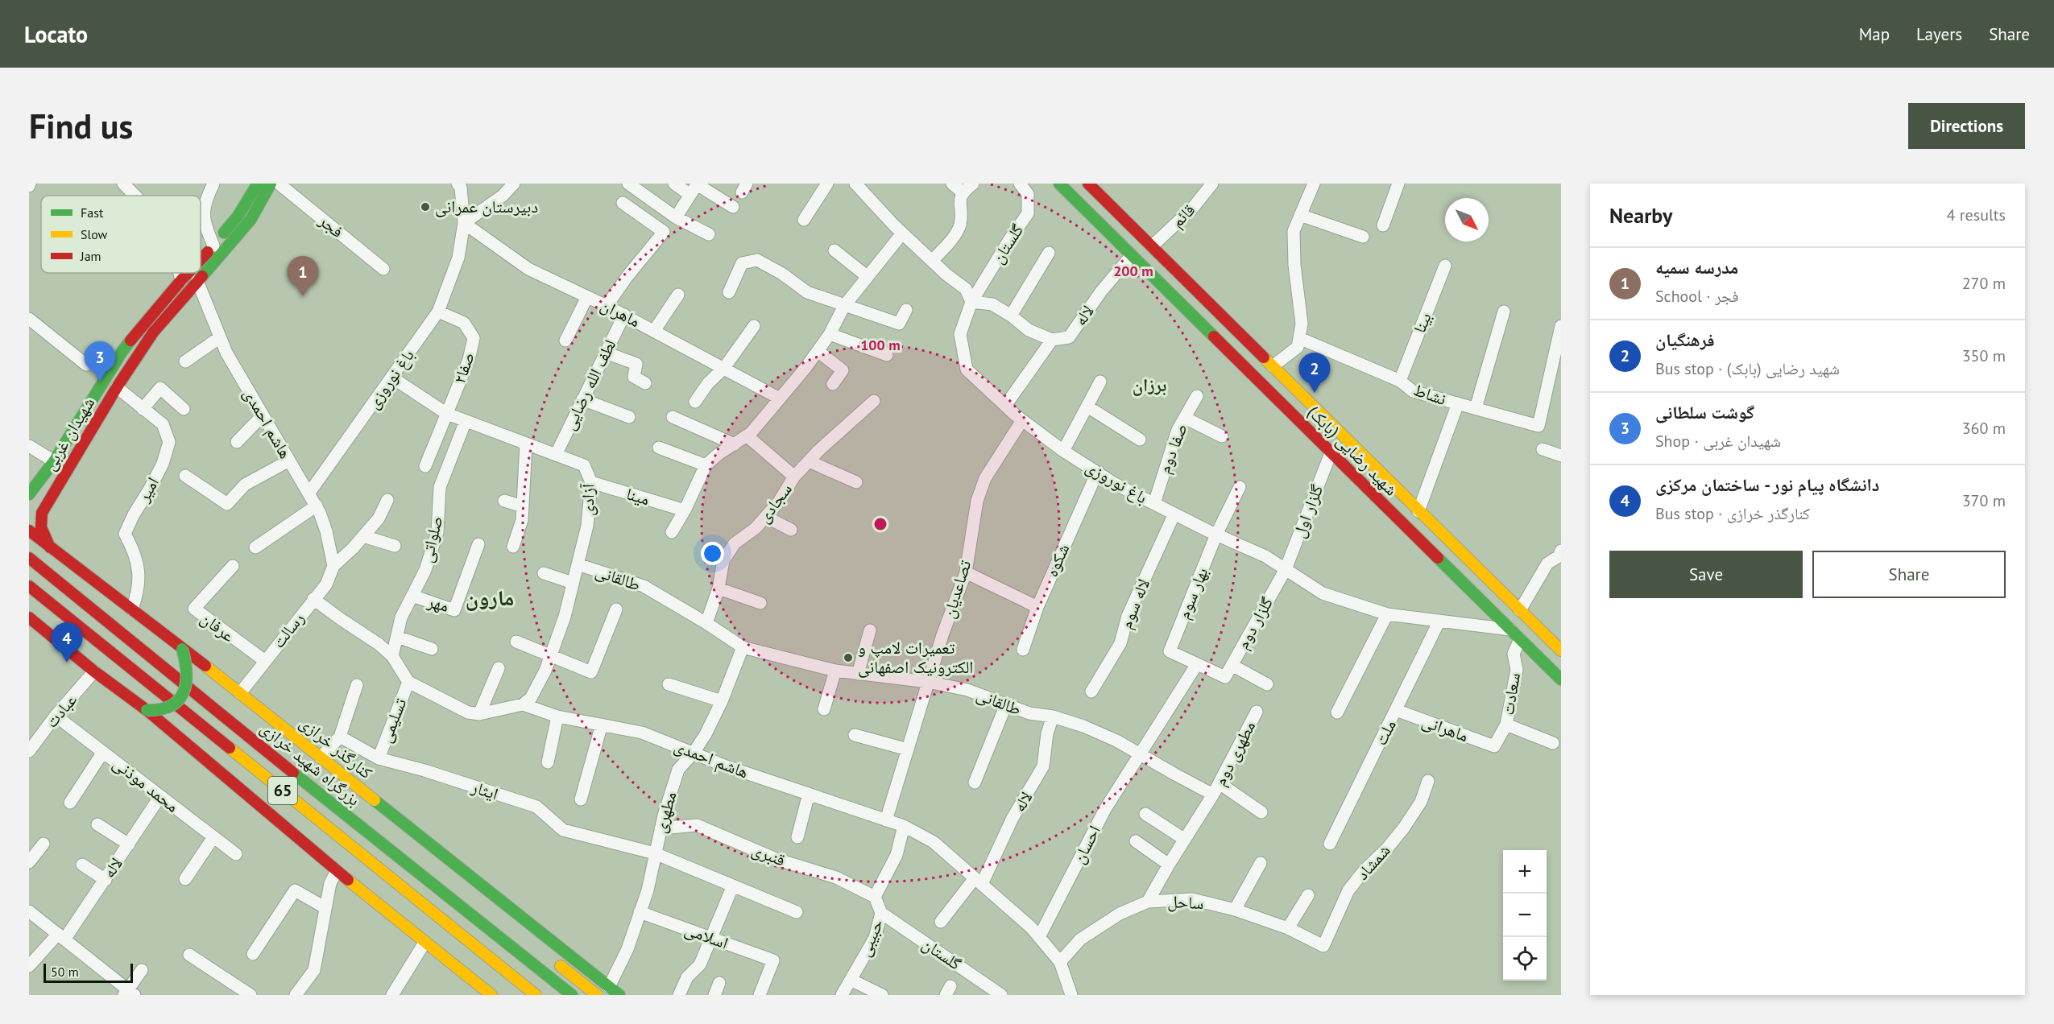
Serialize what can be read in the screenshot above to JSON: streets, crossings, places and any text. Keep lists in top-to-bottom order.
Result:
{
  "streets": {
    "main road": [
      "شهیدان غربی",
      "شهید رضایی (بابک)",
      "کنارگذر خرازی",
      "بزرگراه شهید خرازی",
      "65"
    ],
    "street": [
      "قائم",
      "فجر",
      "گلستان",
      "ماهران",
      "لاله",
      "بینا",
      "صفا۲",
      "باغ نوروزی",
      "لطف الله رضایی",
      "نشاط",
      "هاشم احمدی",
      "صفا دوم",
      "امیر",
      "مینا",
      "آزادی",
      "سجادی",
      "گلزار اول",
      "صلواتی",
      "شکوه",
      "طالقانی",
      "تصاعدیان",
      "بهار سوم",
      "مهر",
      "لاله سوم",
      "گلزار دوم",
      "عرفان",
      "رسالت",
      "سعادت",
      "عبادت",
      "تسلیمی",
      "ماهرانی",
      "ملت",
      "مطهری دوم",
      "محمد موذنی",
      "ایثار",
      "مطهری",
      "احسان",
      "قنبری",
      "شمشاد",
      "ساحل",
      "اسلامی",
      "حبیبی"
    ]
  },
  "crossings": [
    ["قائم", "شهید رضایی (بابک)"],
    ["گلستان", "باغ نوروزی"],
    ["گلستان", "حبیبی"],
    ["ماهران", "باغ نوروزی"],
    ["ماهران", "لطف الله رضایی"],
    ["لاله", "هاشم احمدی"],
    ["لاله", "شهید رضایی (بابک)"],
    ["لاله", "طالقانی"],
    ["لاله", "محمد موذنی"],
    ["بینا", "نشاط"],
    ["صفا۲", "باغ نوروزی"],
    ["صفا۲", "آزادی"],
    ["باغ نوروزی", "هاشم احمدی"],
    ["باغ نوروزی", "صفا دوم"],
    ["باغ نوروزی", "شهید رضایی (بابک)"],
    ["باغ نوروزی", "آزادی"],
    ["باغ نوروزی", "گلزار اول"],
    ["باغ نوروزی", "شکوه"],
    ["باغ نوروزی", "تصاعدیان"],
    ["باغ نوروزی", "بهار سوم"],
    ["باغ نوروزی", "لاله سوم"],
    ["باغ نوروزی", "گلزار دوم"],
    ["باغ نوروزی", "ملت"],
    ["لطف الله رضایی", "آزادی"],
    ["هاشم احمدی", "شهیدان غربی"],
    ["هاشم احمدی", "آزادی"],
    ["هاشم احمدی", "تصاعدیان"],
    ["هاشم احمدی", "رسالت"],
    ["هاشم احمدی", "مطهری"],
    ["هاشم احمدی", "احسان"],
    ["هاشم احمدی", "ساحل"],
    ["هاشم احمدی", "حبیبی"],
    ["شهیدان غربی", "امیر"],
    ["شهید رضایی (بابک)", "گلزار اول"],
    ["شهید رضایی (بابک)", "سعادت"],
    ["امیر", "کنارگذر خرازی"],
    ["مینا", "آزادی"],
    ["آزادی", "صلواتی"],
    ["آزادی", "طالقانی"],
    ["سجادی", "طالقانی"],
    ["گلزار اول", "گلزار دوم"],
    ["صلواتی", "مهر"],
    ["طالقانی", "تصاعدیان"],
    ["طالقانی", "مطهری دوم"],
    ["طالقانی", "مطهری"],
    ["طالقانی", "احسان"],
    ["بهار سوم", "گلزار دوم"],
    ["بهار سوم", "احسان"],
    ["گلزار دوم", "احسان"],
    ["عرفان", "رسالت"],
    ["رسالت", "کنارگذر خرازی"],
    ["سعادت", "ماهرانی"],
    ["عبادت", "محمد موذنی"],
    ["تسلیمی", "ایثار"],
    ["ماهرانی", "ملت"],
    ["کنارگذر خرازی", "مطهری"],
    ["بزرگراه شهید خرازی", "65"],
    ["ایثار", "مطهری"],
    ["مطهری", "قنبری"],
    ["مطهری", "اسلامی"],
    ["قنبری", "حبیبی"],
    ["شمشاد", "ساحل"]
  ],
  "districts": ["برزان", "مارون"],
  "places": ["دبیرستان عمرانی", "تعمیرات لامپ و الکترونیک اصفهانی"],
  "legend": ["Fast", "Slow", "Jam"],
  "scale_bar": "50 m",
  "north": "bottom right",
  "page": {
    "header": "Locato",
    "nav": ["Map", "Layers", "Share"],
    "buttons": [
      "Directions",
      ["Save", "Share"]
    ],
    "title": "Find us",
    "heading": ["Nearby", "4 results"],
    "list": [
      {
        "mark": "1",
        "name": "مدرسه سمیه",
        "note": "School · فجر",
        "value": "270 m"
      },
      {
        "mark": "2",
        "name": "فرهنگیان",
        "note": "Bus stop · شهید رضایی (بابک)",
        "value": "350 m"
      },
      {
        "mark": "3",
        "name": "گوشت سلطانی",
        "note": "Shop · شهیدان غربی",
        "value": "360 m"
      },
      {
        "mark": "4",
        "name": "دانشگاه پیام نور - ساختمان مرکزی",
        "note": "Bus stop · کنارگذر خرازی",
        "value": "370 m"
      }
    ],
    "pins": [
      "1",
      "3",
      "2",
      "4"
    ],
    "map_buttons": ["+", "−"],
    "scale": "50 m"
  },
  "rings": ["200 m", "100 m"]
}
